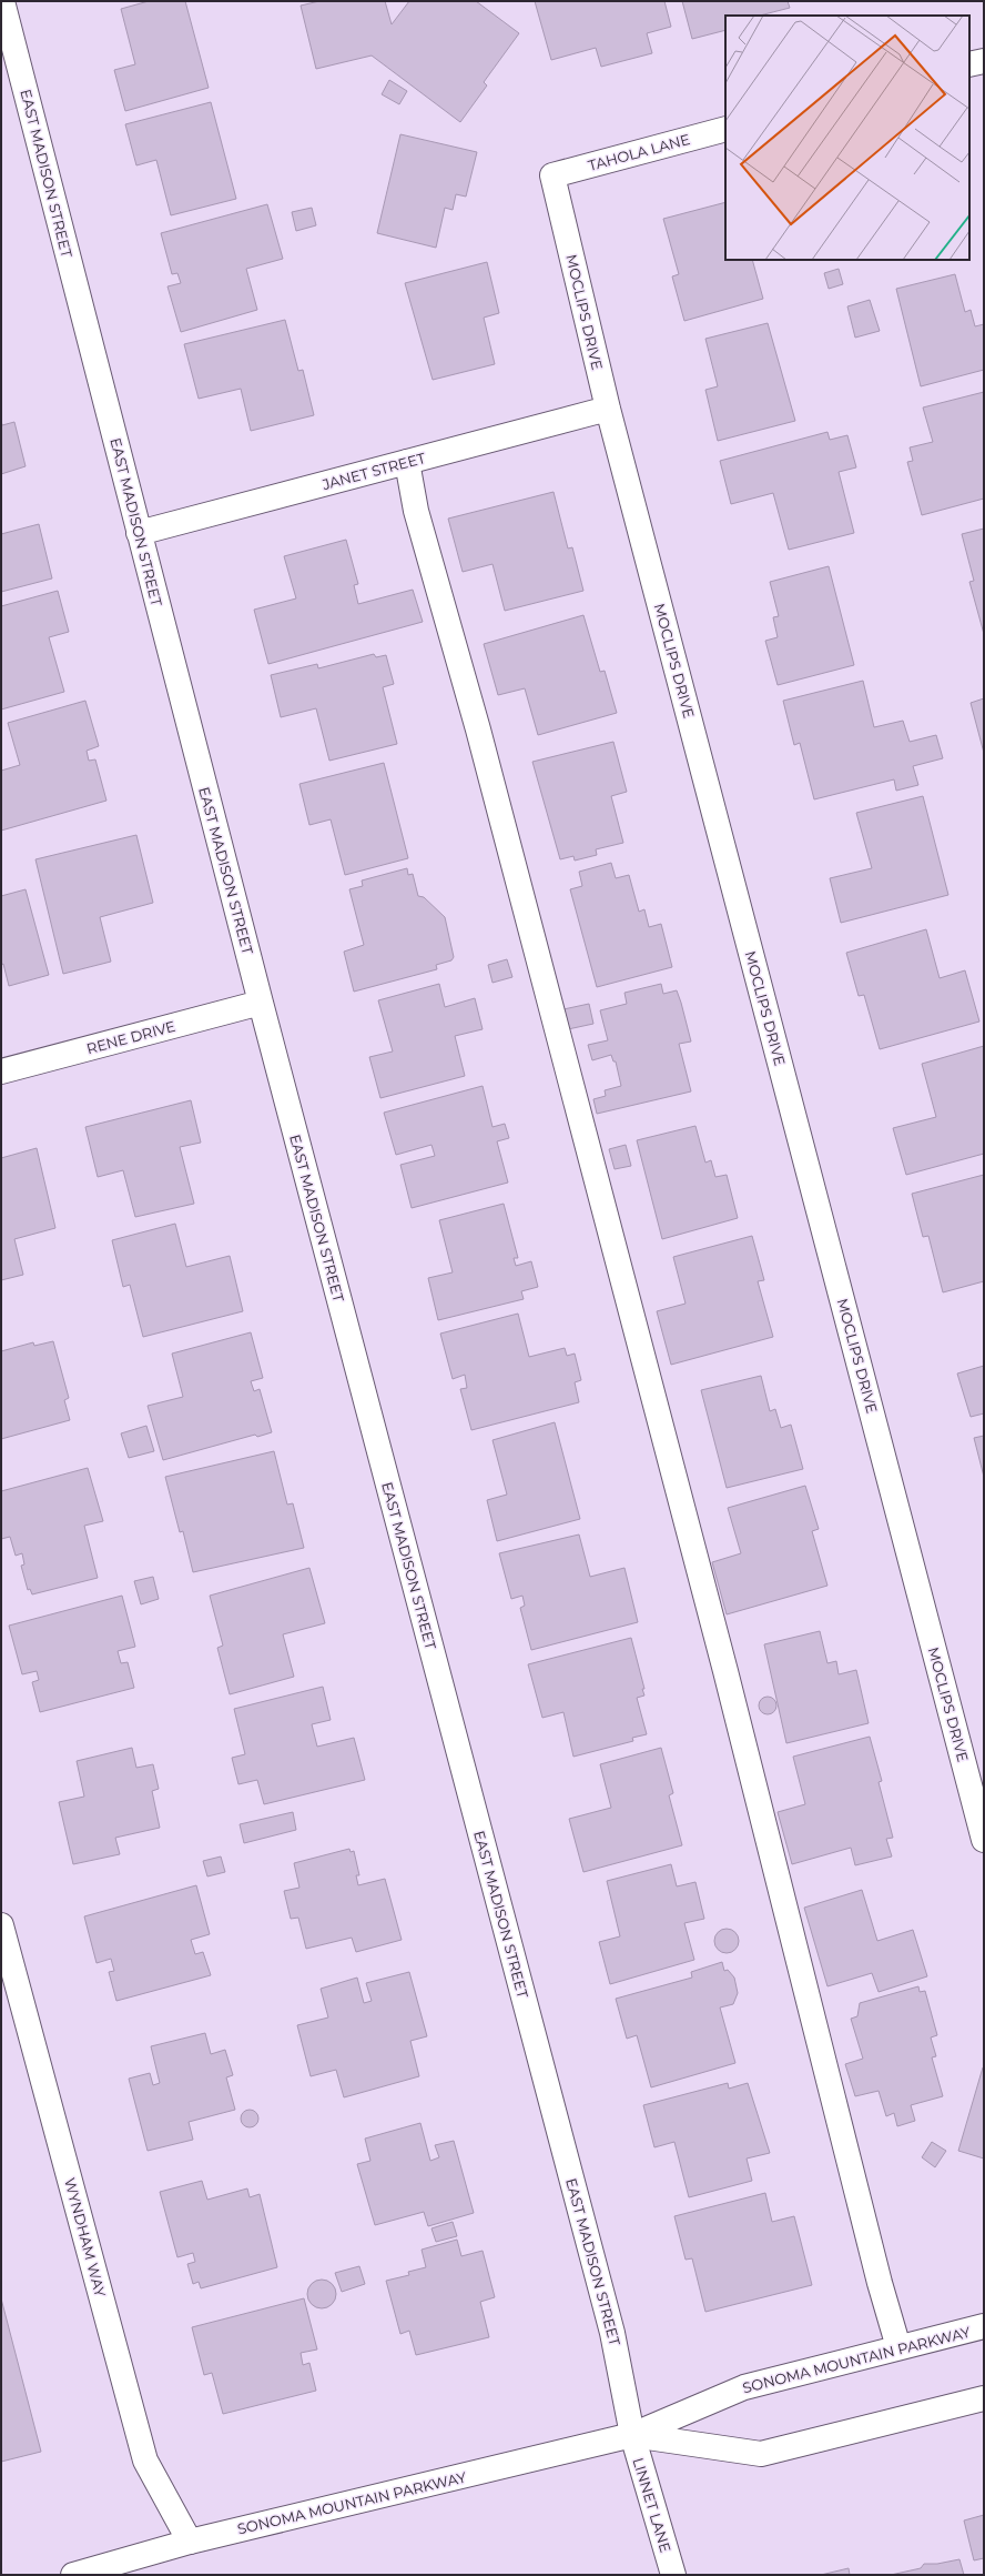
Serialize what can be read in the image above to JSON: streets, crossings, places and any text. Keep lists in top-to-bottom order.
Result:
{
  "streets": {
    "street": [
      "TAHOLA LANE",
      "EAST MADISON STREET",
      "MOCLIPS DRIVE",
      "JANET STREET",
      "RENE DRIVE",
      "WYNDHAM WAY",
      "SONOMA MOUNTAIN PARKWAY",
      "LINNET LANE"
    ]
  },
  "crossings": [
    ["TAHOLA LANE", "MOCLIPS DRIVE"],
    ["EAST MADISON STREET", "JANET STREET"],
    ["EAST MADISON STREET", "RENE DRIVE"],
    ["EAST MADISON STREET", "SONOMA MOUNTAIN PARKWAY"],
    ["EAST MADISON STREET", "LINNET LANE"],
    ["MOCLIPS DRIVE", "JANET STREET"],
    ["WYNDHAM WAY", "SONOMA MOUNTAIN PARKWAY"],
    ["SONOMA MOUNTAIN PARKWAY", "LINNET LANE"]
  ]
}
